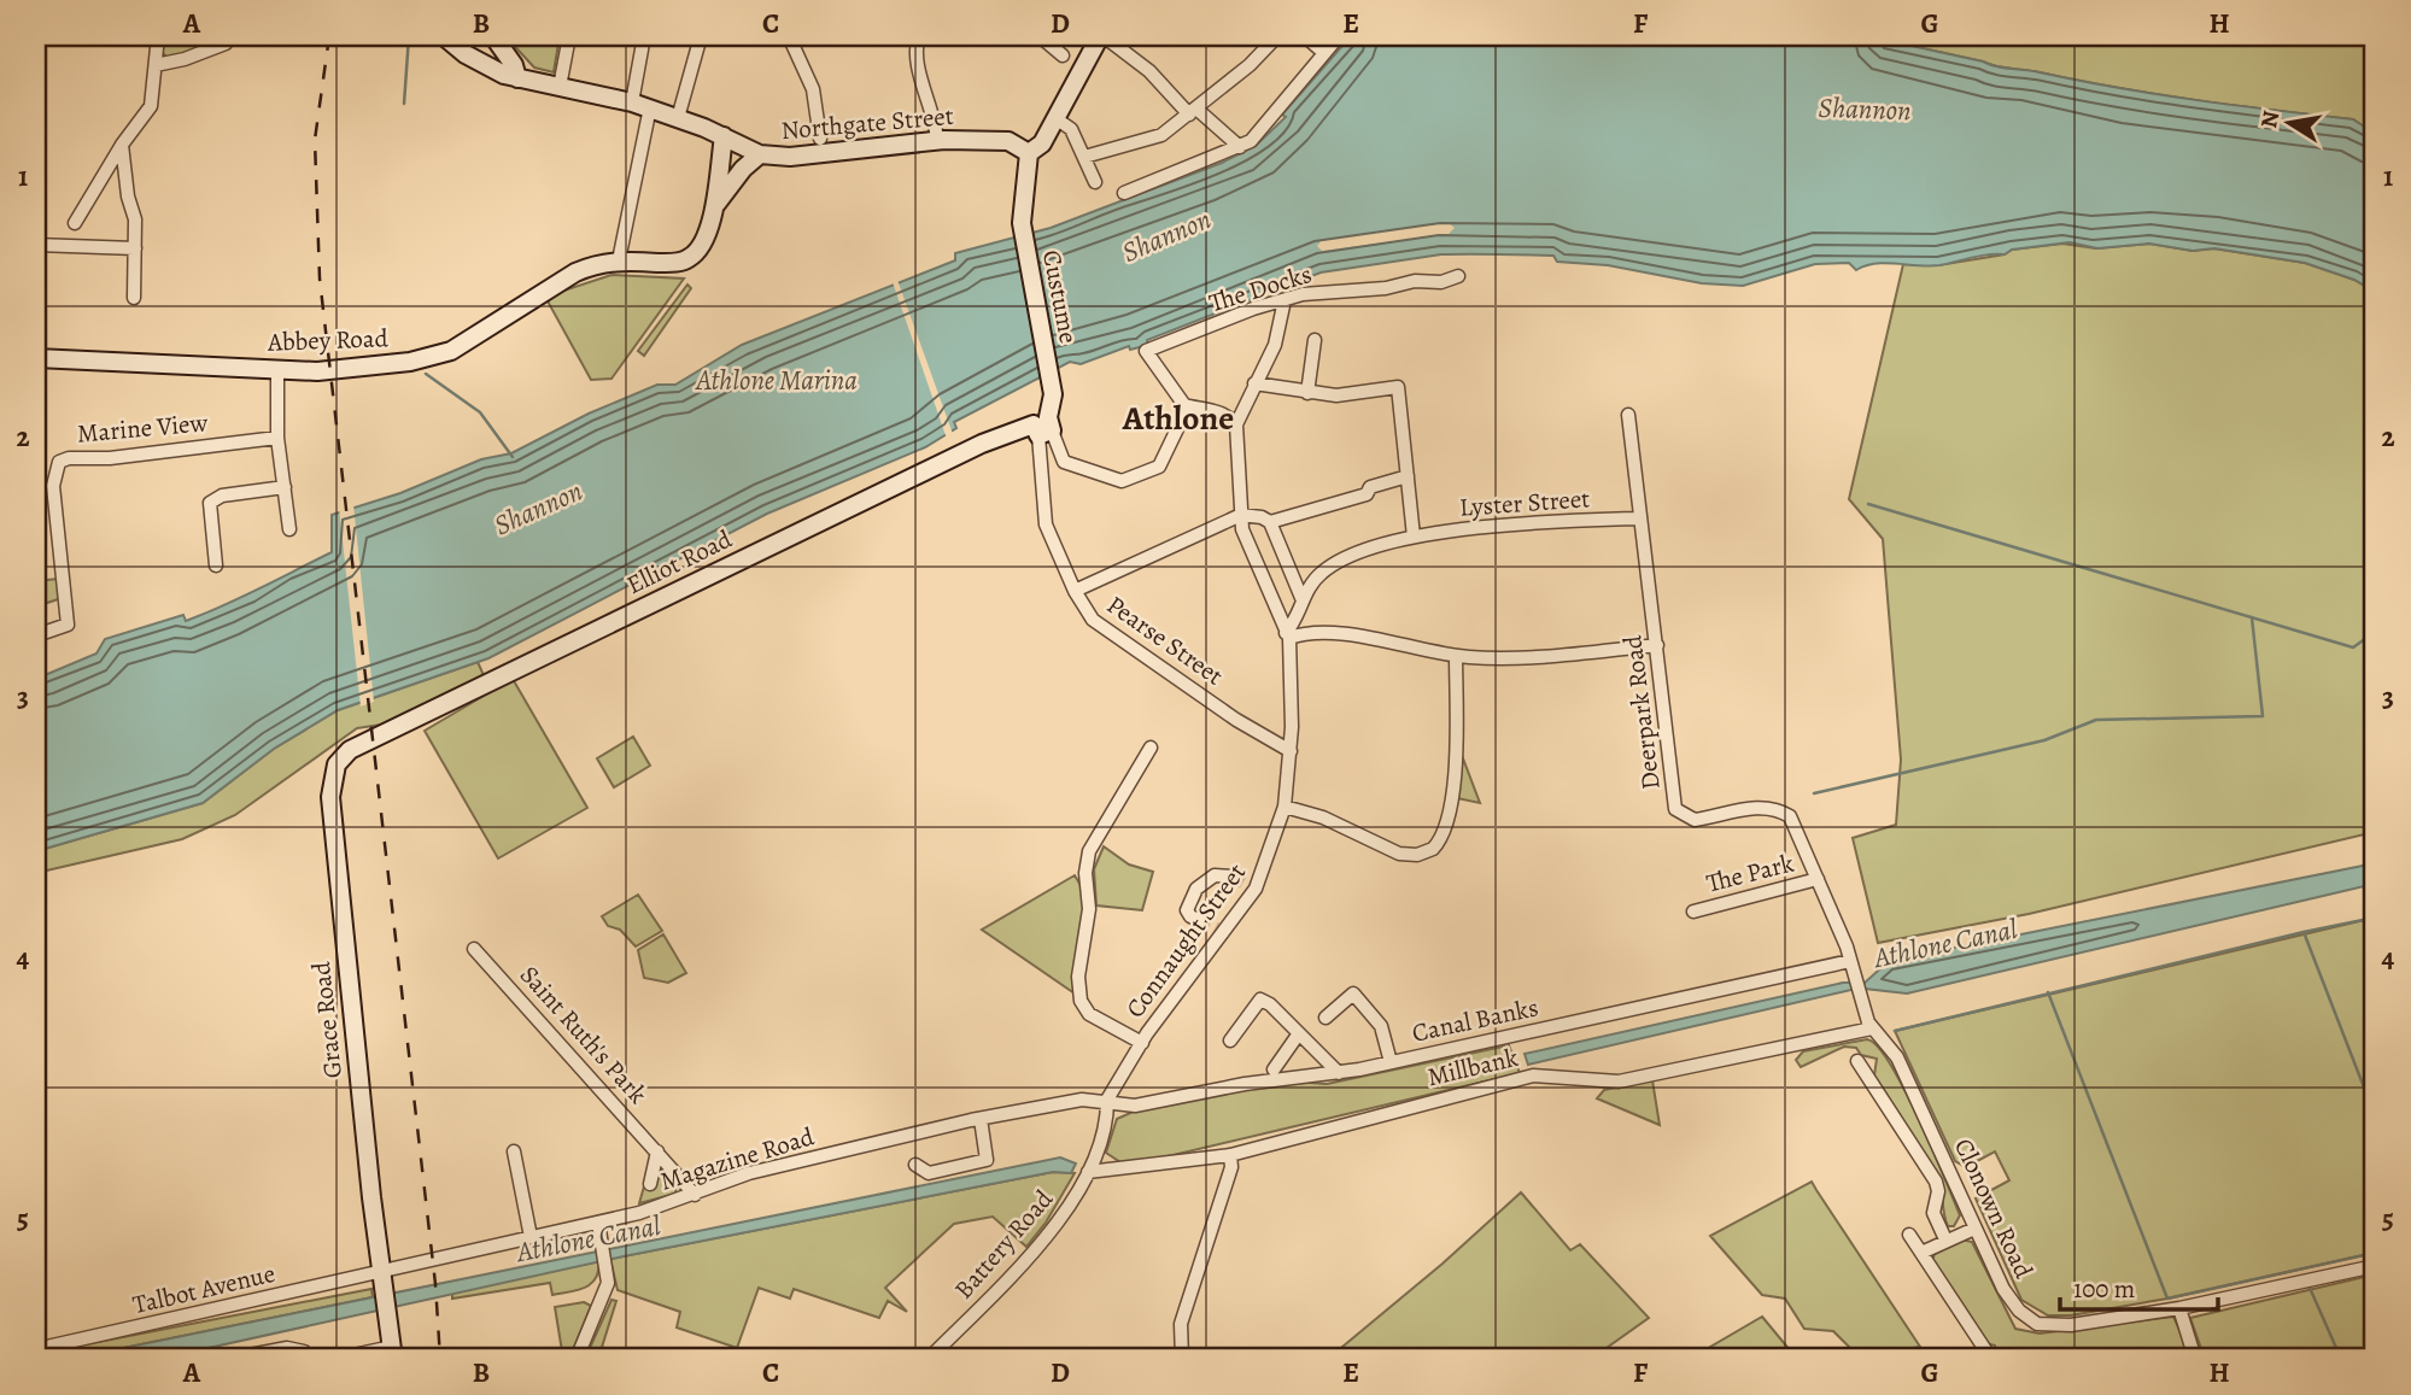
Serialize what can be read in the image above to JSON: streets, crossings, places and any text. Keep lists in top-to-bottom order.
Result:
{
  "streets": {
    "main road": [
      "Northgate Street",
      "Custume",
      "Abbey Road",
      "Elliot Road",
      "Grace Road"
    ],
    "street": [
      "The Docks",
      "Marine View",
      "Lyster Street",
      "Pearse Street",
      "Deerpark Road",
      "The Park",
      "Connaught Street",
      "Canal Banks",
      "Saint Ruth's Park",
      "Millbank",
      "Magazine Road",
      "Clonown Road",
      "Battery Road",
      "Talbot Avenue"
    ]
  },
  "crossings": [
    ["Northgate Street", "Custume"],
    ["Northgate Street", "Abbey Road"],
    ["Custume", "Elliot Road"],
    ["Custume", "Pearse Street"],
    ["Lyster Street", "Deerpark Road"],
    ["Lyster Street", "Connaught Street"],
    ["Elliot Road", "Pearse Street"],
    ["Elliot Road", "Grace Road"],
    ["Pearse Street", "Connaught Street"],
    ["Deerpark Road", "The Park"],
    ["Deerpark Road", "Canal Banks"],
    ["Deerpark Road", "Millbank"],
    ["Deerpark Road", "Clonown Road"],
    ["Connaught Street", "Canal Banks"],
    ["Connaught Street", "Magazine Road"],
    ["Connaught Street", "Battery Road"],
    ["Grace Road", "Magazine Road"],
    ["Grace Road", "Talbot Avenue"],
    ["Canal Banks", "Magazine Road"],
    ["Canal Banks", "Battery Road"],
    ["Saint Ruth's Park", "Magazine Road"],
    ["Millbank", "Clonown Road"],
    ["Millbank", "Battery Road"],
    ["Magazine Road", "Battery Road"],
    ["Magazine Road", "Talbot Avenue"]
  ],
  "districts": ["Athlone"],
  "water": ["Shannon", "Athlone Marina", "Athlone Canal"],
  "scale_bar": "100 m",
  "north": "left",
  "grid": {
    "columns": [
      "A",
      "B",
      "C",
      "D",
      "E",
      "F",
      "G",
      "H"
    ],
    "rows": [
      "1",
      "2",
      "3",
      "4",
      "5"
    ]
  }
}
